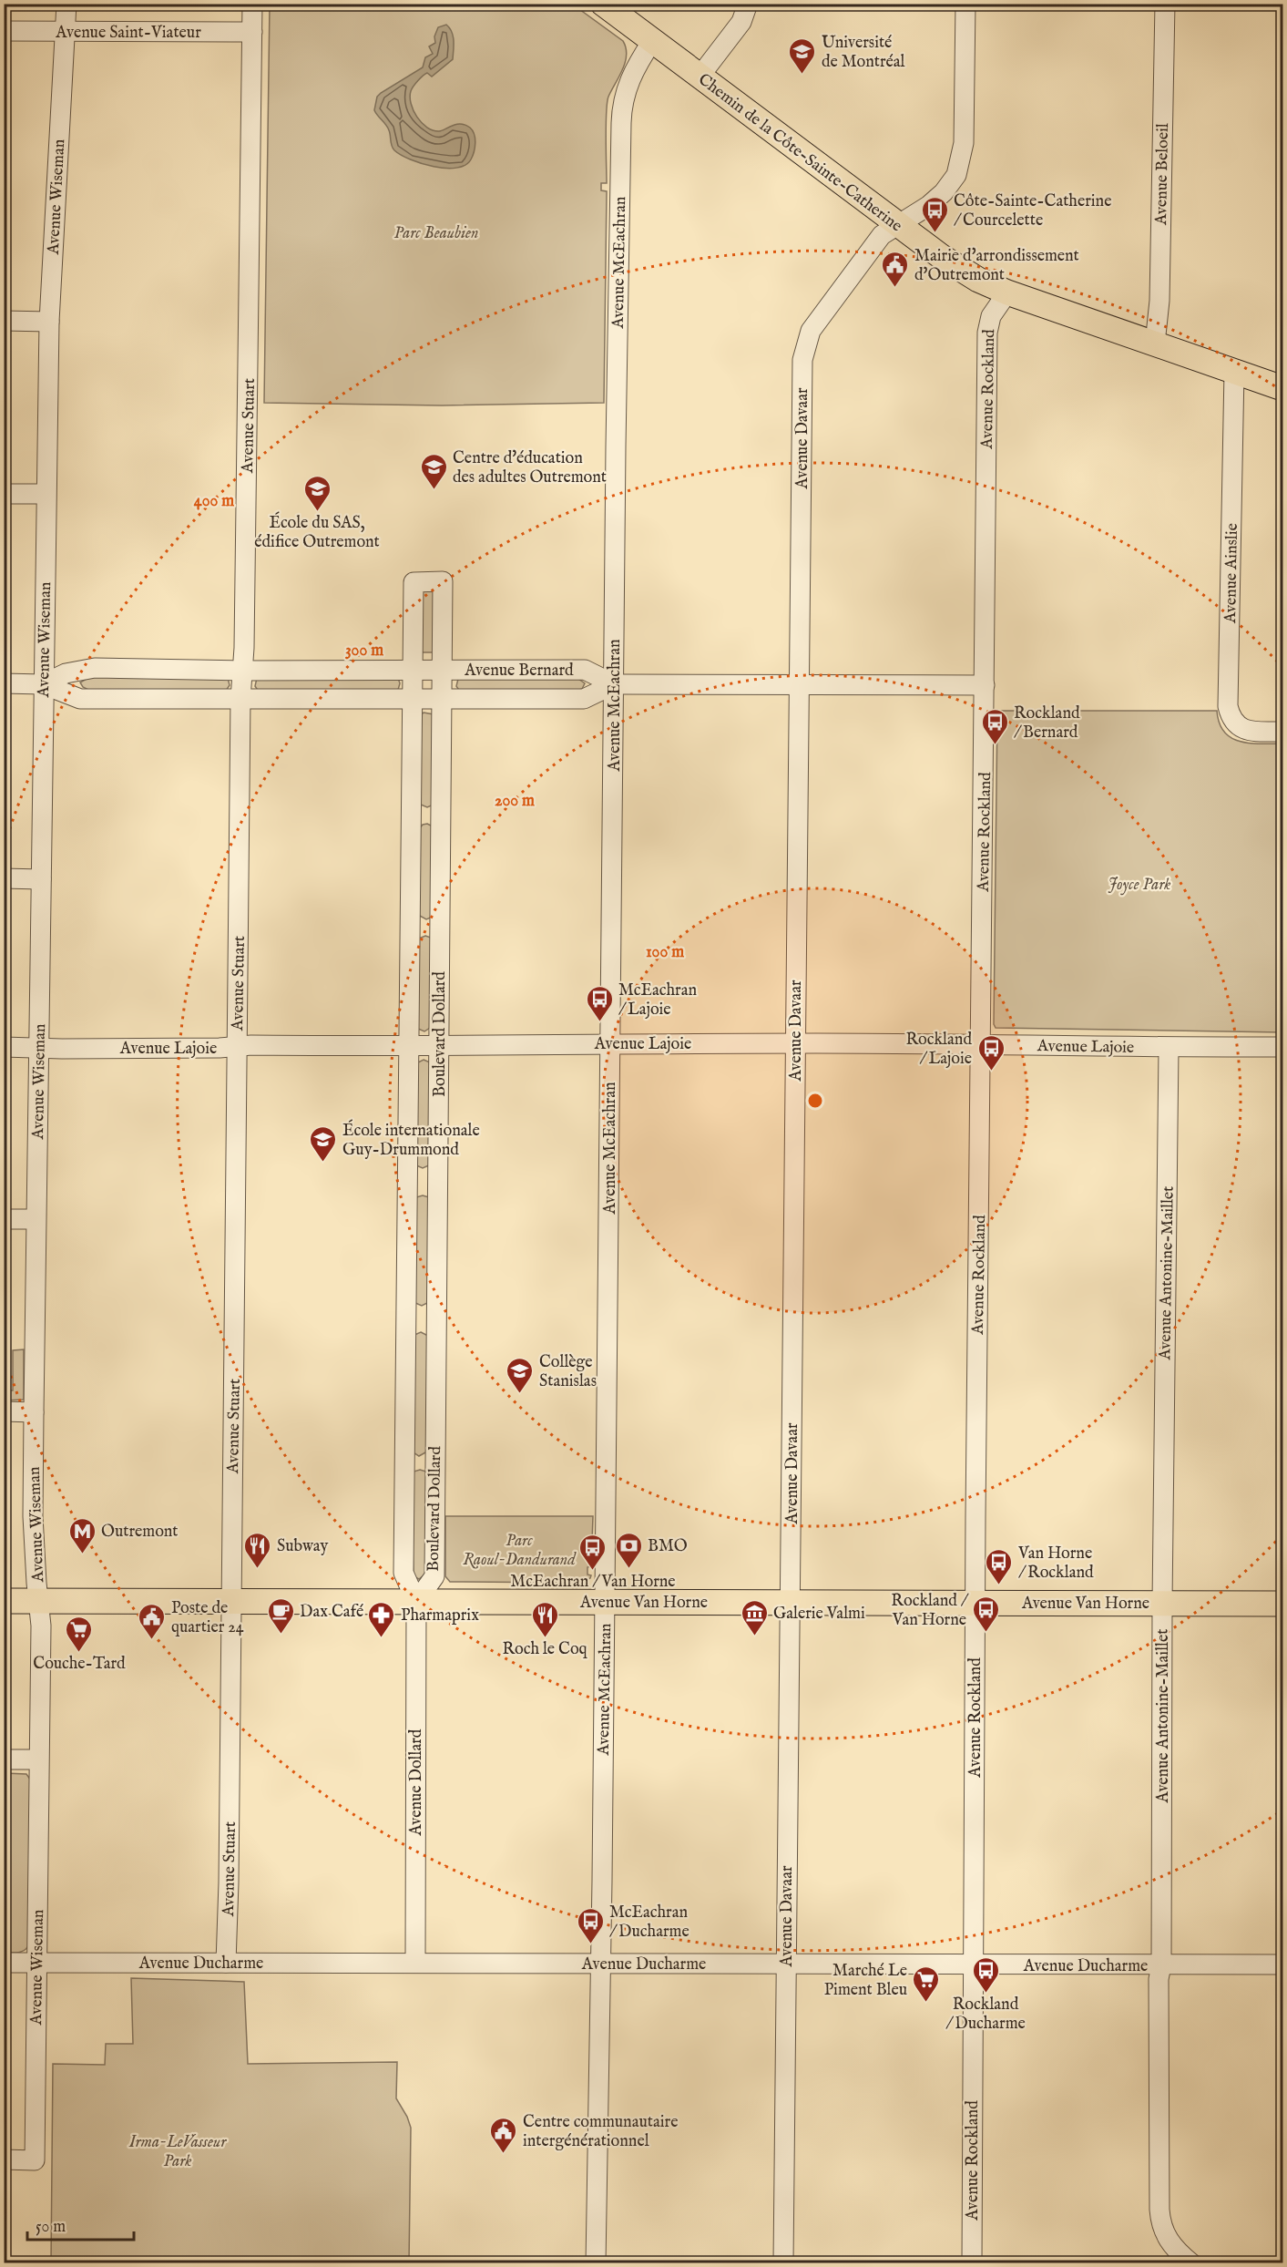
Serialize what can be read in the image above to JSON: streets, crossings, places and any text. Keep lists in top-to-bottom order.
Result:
{
  "streets": {
    "main road": ["Chemin de la Côte-Sainte-Catherine", "Avenue Van Horne"],
    "street": [
      "Avenue Saint-Viateur",
      "Avenue Beloeil",
      "Avenue Wiseman",
      "Avenue McEachran",
      "Avenue Rockland",
      "Avenue Stuart",
      "Avenue Davaar",
      "Avenue Ainslie",
      "Avenue Bernard",
      "Boulevard Dollard",
      "Avenue Lajoie",
      "Avenue Antonine-Maillet",
      "Avenue Dollard",
      "Avenue Ducharme"
    ]
  },
  "crossings": [
    ["Avenue Saint-Viateur", "Avenue Wiseman"],
    ["Avenue Saint-Viateur", "Avenue Stuart"],
    ["Chemin de la Côte-Sainte-Catherine", "Avenue Beloeil"],
    ["Chemin de la Côte-Sainte-Catherine", "Avenue McEachran"],
    ["Chemin de la Côte-Sainte-Catherine", "Avenue Rockland"],
    ["Chemin de la Côte-Sainte-Catherine", "Avenue Davaar"],
    ["Chemin de la Côte-Sainte-Catherine", "Avenue Ainslie"],
    ["Avenue Wiseman", "Avenue Bernard"],
    ["Avenue Wiseman", "Avenue Lajoie"],
    ["Avenue Wiseman", "Avenue Van Horne"],
    ["Avenue Wiseman", "Avenue Ducharme"],
    ["Avenue McEachran", "Avenue Bernard"],
    ["Avenue McEachran", "Avenue Lajoie"],
    ["Avenue McEachran", "Avenue Van Horne"],
    ["Avenue McEachran", "Avenue Ducharme"],
    ["Avenue Rockland", "Avenue Lajoie"],
    ["Avenue Rockland", "Avenue Van Horne"],
    ["Avenue Rockland", "Avenue Ducharme"],
    ["Avenue Stuart", "Avenue Bernard"],
    ["Avenue Stuart", "Avenue Lajoie"],
    ["Avenue Stuart", "Avenue Van Horne"],
    ["Avenue Stuart", "Avenue Ducharme"],
    ["Avenue Davaar", "Avenue Lajoie"],
    ["Avenue Davaar", "Avenue Van Horne"],
    ["Avenue Davaar", "Avenue Ducharme"],
    ["Avenue Bernard", "Boulevard Dollard"],
    ["Boulevard Dollard", "Avenue Lajoie"],
    ["Boulevard Dollard", "Avenue Van Horne"],
    ["Boulevard Dollard", "Avenue Dollard"],
    ["Avenue Lajoie", "Avenue Antonine-Maillet"],
    ["Avenue Antonine-Maillet", "Avenue Van Horne"],
    ["Avenue Antonine-Maillet", "Avenue Ducharme"],
    ["Avenue Van Horne", "Avenue Dollard"],
    ["Avenue Dollard", "Avenue Ducharme"]
  ],
  "parks": [
    "Parc Beaubien",
    "Joyce Park",
    "Parc Raoul-Dandurand",
    "Irma-LeVasseur Park"
  ],
  "places": {
    "school or university": [
      "Université de Montréal",
      "Centre d'éducation des adultes Outremont",
      "École du SAS, édifice Outremont",
      "École internationale Guy-Drummond",
      "Collège Stanislas"
    ],
    "bus stop": [
      "Côte-Sainte-Catherine / Courcelette",
      "Rockland / Bernard",
      "McEachran / Lajoie",
      "Rockland / Lajoie",
      "McEachran / Van Horne",
      "Van Horne / Rockland",
      "Rockland / Van Horne",
      "McEachran / Ducharme",
      "Rockland / Ducharme"
    ],
    "public building": ["Mairie d'arrondissement d'Outremont", "Poste de quartier 24", "Centre communautaire intergénérationnel"],
    "metro station": ["Outremont"],
    "restaurant": ["Subway", "Roch le Coq"],
    "bank": ["BMO"],
    "cafe": ["Dax Café"],
    "museum": ["Galerie Valmi"],
    "pharmacy": ["Pharmaprix"],
    "supermarket": ["Couche-Tard", "Marché Le Piment Bleu"]
  },
  "scale_bar": "50 m",
  "rings": [
    "400 m",
    "300 m",
    "200 m",
    "100 m"
  ]
}
